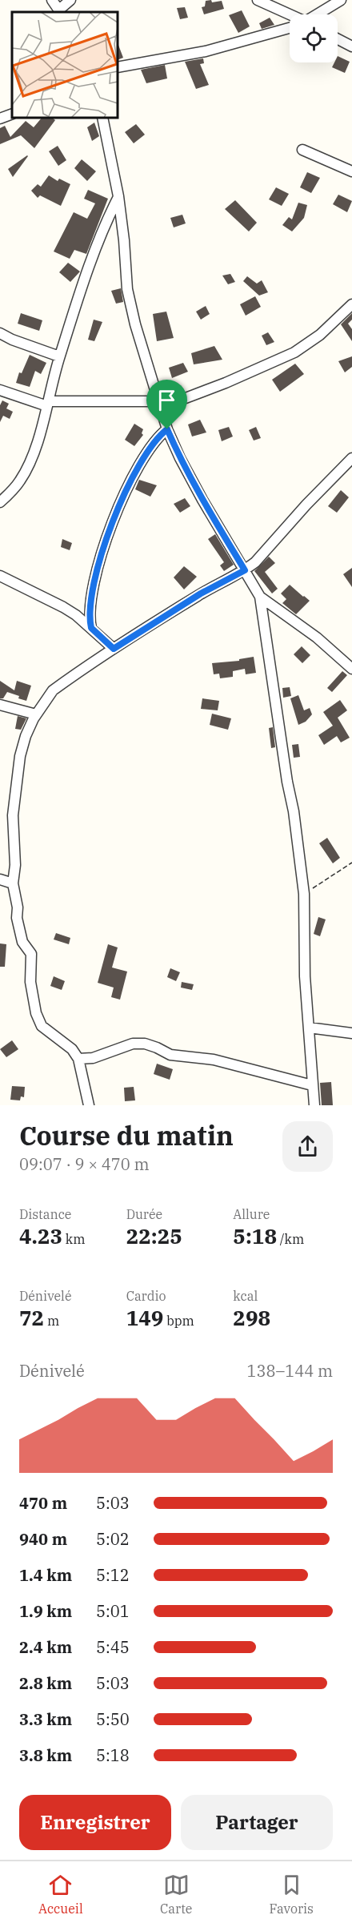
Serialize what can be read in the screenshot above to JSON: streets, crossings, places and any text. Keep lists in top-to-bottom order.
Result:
{
  "page": {
    "heading": ["Course du matin", "09:07 · 9 × 470 m"],
    "stats": [
      ["Distance", "4.23 km"],
      ["Durée", "22:25"],
      ["Allure", "5:18 /km"],
      ["Dénivelé", "72 m"],
      ["Cardio", "149 bpm"],
      ["kcal", "298"]
    ],
    "chart": ["Dénivelé", "138–144 m"],
    "list": [
      {
        "name": "470 m",
        "note": "5:03"
      },
      {
        "name": "940 m",
        "note": "5:02"
      },
      {
        "name": "1.4 km",
        "note": "5:12"
      },
      {
        "name": "1.9 km",
        "note": "5:01"
      },
      {
        "name": "2.4 km",
        "note": "5:45"
      },
      {
        "name": "2.8 km",
        "note": "5:03"
      },
      {
        "name": "3.3 km",
        "note": "5:50"
      },
      {
        "name": "3.8 km",
        "note": "5:18"
      }
    ],
    "buttons": ["Enregistrer", "Partager"],
    "tabs": ["Accueil", "Carte", "Favoris"]
  }
}
